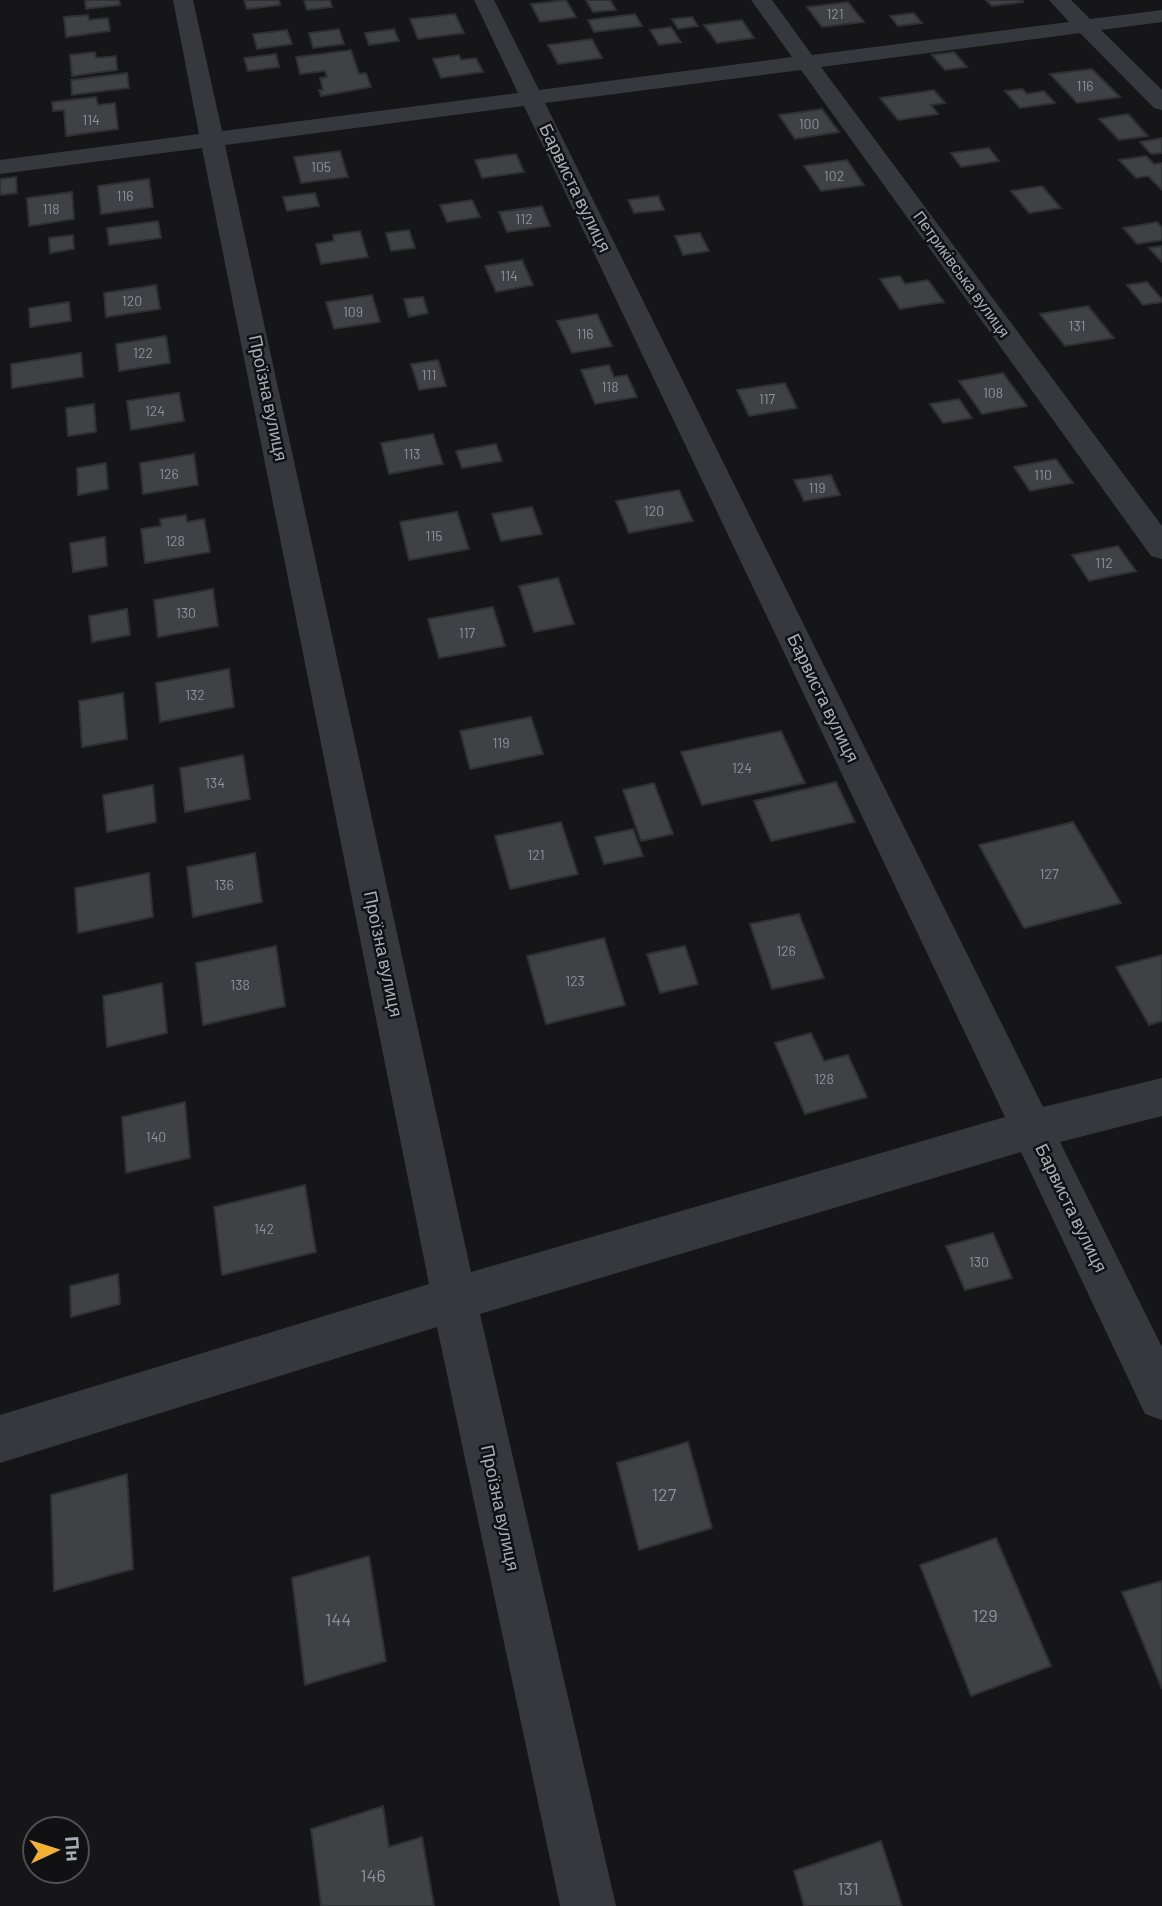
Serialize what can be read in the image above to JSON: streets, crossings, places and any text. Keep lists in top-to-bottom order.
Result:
{
  "streets": {
    "street": ["Барвиста вулиця", "Петриківська вулиця", "Проїзна вулиця"]
  },
  "house_numbers": [
    "121",
    "116",
    "114",
    "100",
    "105",
    "102",
    "116",
    "118",
    "112",
    "114",
    "120",
    "109",
    "131",
    "116",
    "122",
    "111",
    "118",
    "108",
    "117",
    "124",
    "113",
    "126",
    "110",
    "119",
    "120",
    "115",
    "128",
    "112",
    "130",
    "117",
    "132",
    "119",
    "124",
    "134",
    "121",
    "127",
    "136",
    "126",
    "123",
    "138",
    "128",
    "140",
    "142",
    "130",
    "127",
    "129",
    "144",
    "146",
    "131"
  ],
  "north": "right"
}
